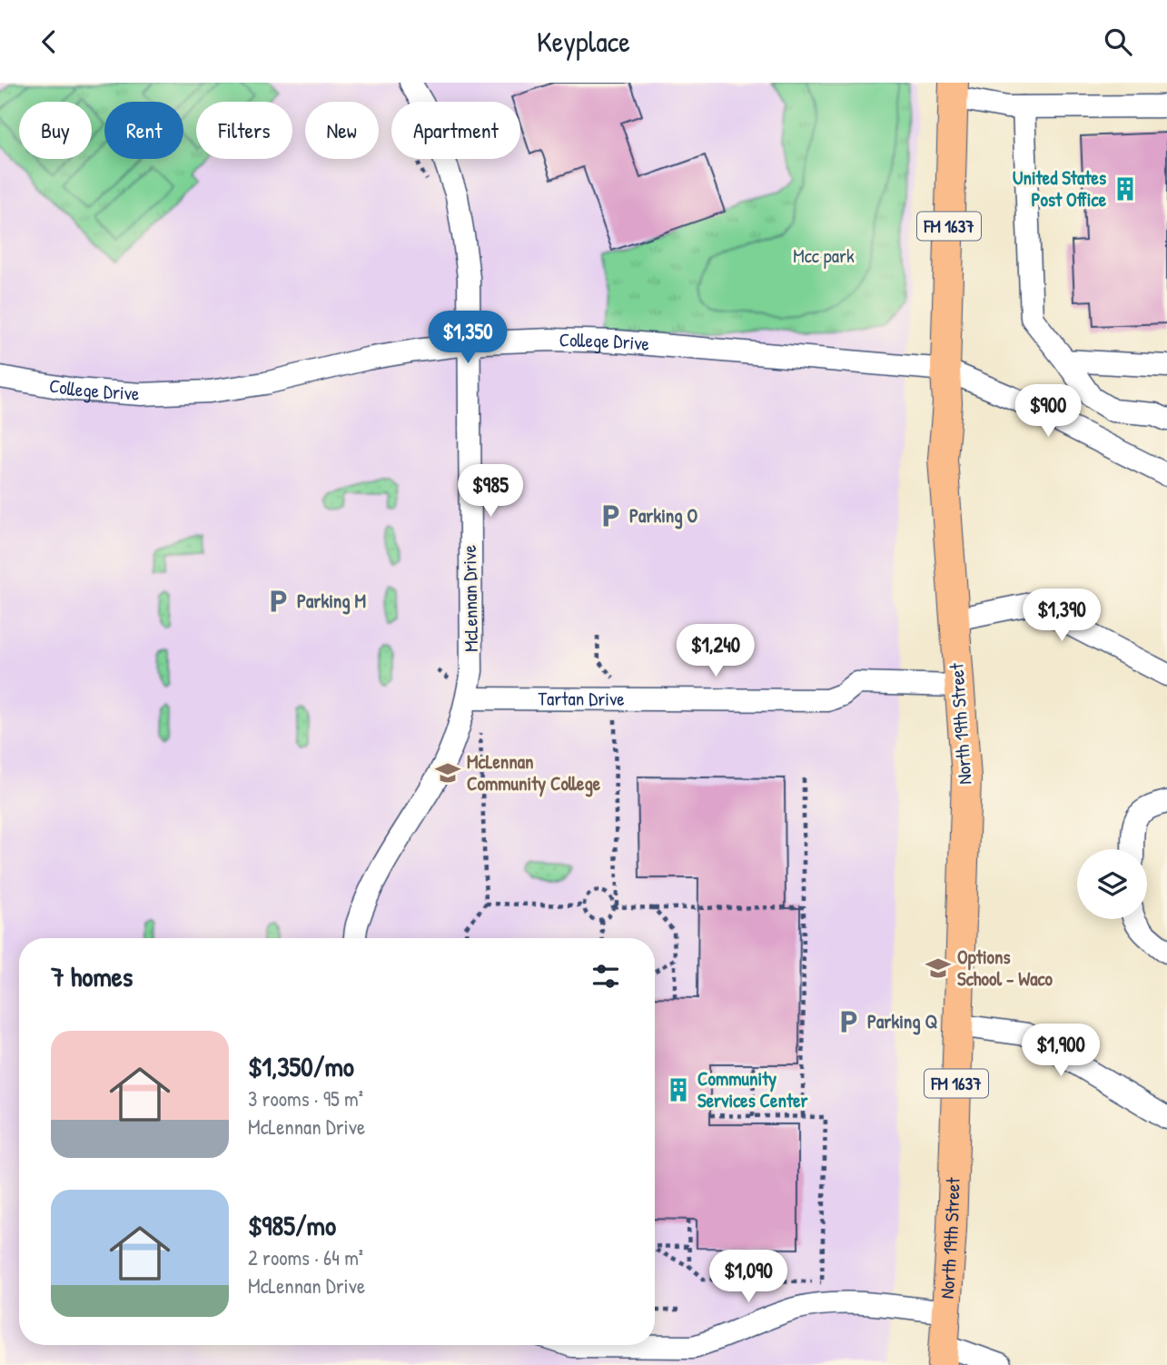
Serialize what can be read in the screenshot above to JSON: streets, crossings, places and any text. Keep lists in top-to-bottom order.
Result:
{
  "streets": {
    "main road": ["FM 1637", "North 19th Street"],
    "street": ["College Drive", "McLennan Drive", "Tartan Drive"]
  },
  "crossings": [
    ["College Drive", "McLennan Drive"],
    ["College Drive", "North 19th Street"],
    ["McLennan Drive", "Tartan Drive"],
    ["Tartan Drive", "North 19th Street"]
  ],
  "parks": ["Mcc park"],
  "places": {
    "building": ["United States Post Office", "Community Services Center"],
    "parking": ["Parking O", "Parking M", "Parking Q"],
    "school or university": ["McLennan Community College", "Options School - Waco"]
  },
  "page": {
    "header": "Keyplace",
    "chip": [
      "Buy",
      "Rent",
      "Filters",
      "New",
      "Apartment"
    ],
    "price": [
      "$1,350",
      "$900",
      "$985",
      "$1,390",
      "$1,240",
      "$1,900",
      "$1,090"
    ],
    "heading": "7 homes",
    "list": [
      {
        "name": "$1,350/mo",
        "note": "3 rooms · 95 m² · McLennan Drive"
      },
      {
        "name": "$985/mo",
        "note": "2 rooms · 64 m² · McLennan Drive"
      }
    ]
  }
}
